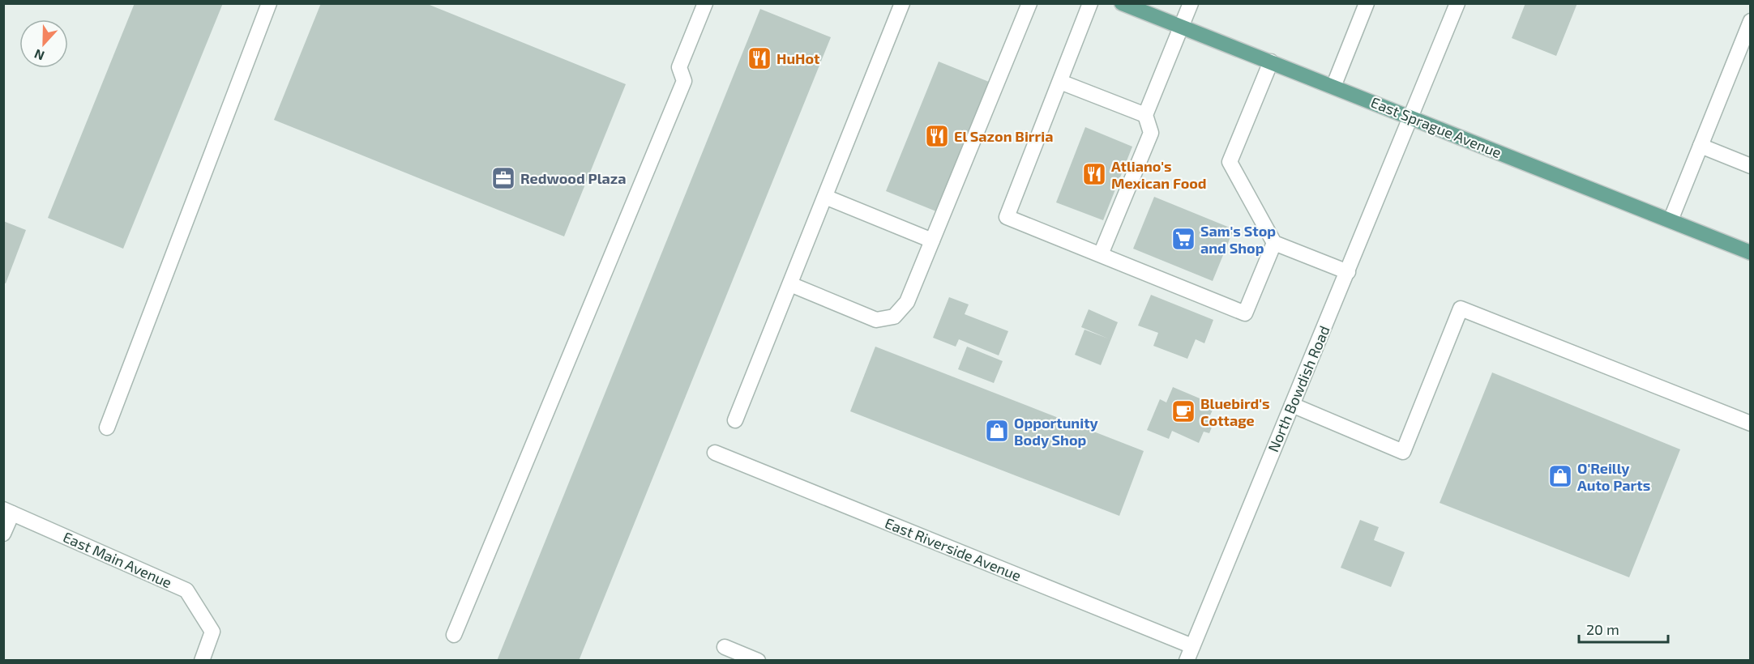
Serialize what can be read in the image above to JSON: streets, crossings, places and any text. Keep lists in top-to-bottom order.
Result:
{
  "streets": {
    "main road": ["East Sprague Avenue"],
    "street": ["North Bowdish Road", "East Riverside Avenue", "East Main Avenue"]
  },
  "crossings": [
    ["East Sprague Avenue", "North Bowdish Road"],
    ["North Bowdish Road", "East Riverside Avenue"]
  ],
  "places": {
    "restaurant": ["HuHot", "El Sazon Birria", "Atliano's Mexican Food"],
    "office": ["Redwood Plaza"],
    "supermarket": ["Sam's Stop and Shop"],
    "cafe": ["Bluebird's Cottage"],
    "shop": ["Opportunity Body Shop", "O'Reilly Auto Parts"]
  },
  "scale_bar": "20 m",
  "north": "bottom"
}
